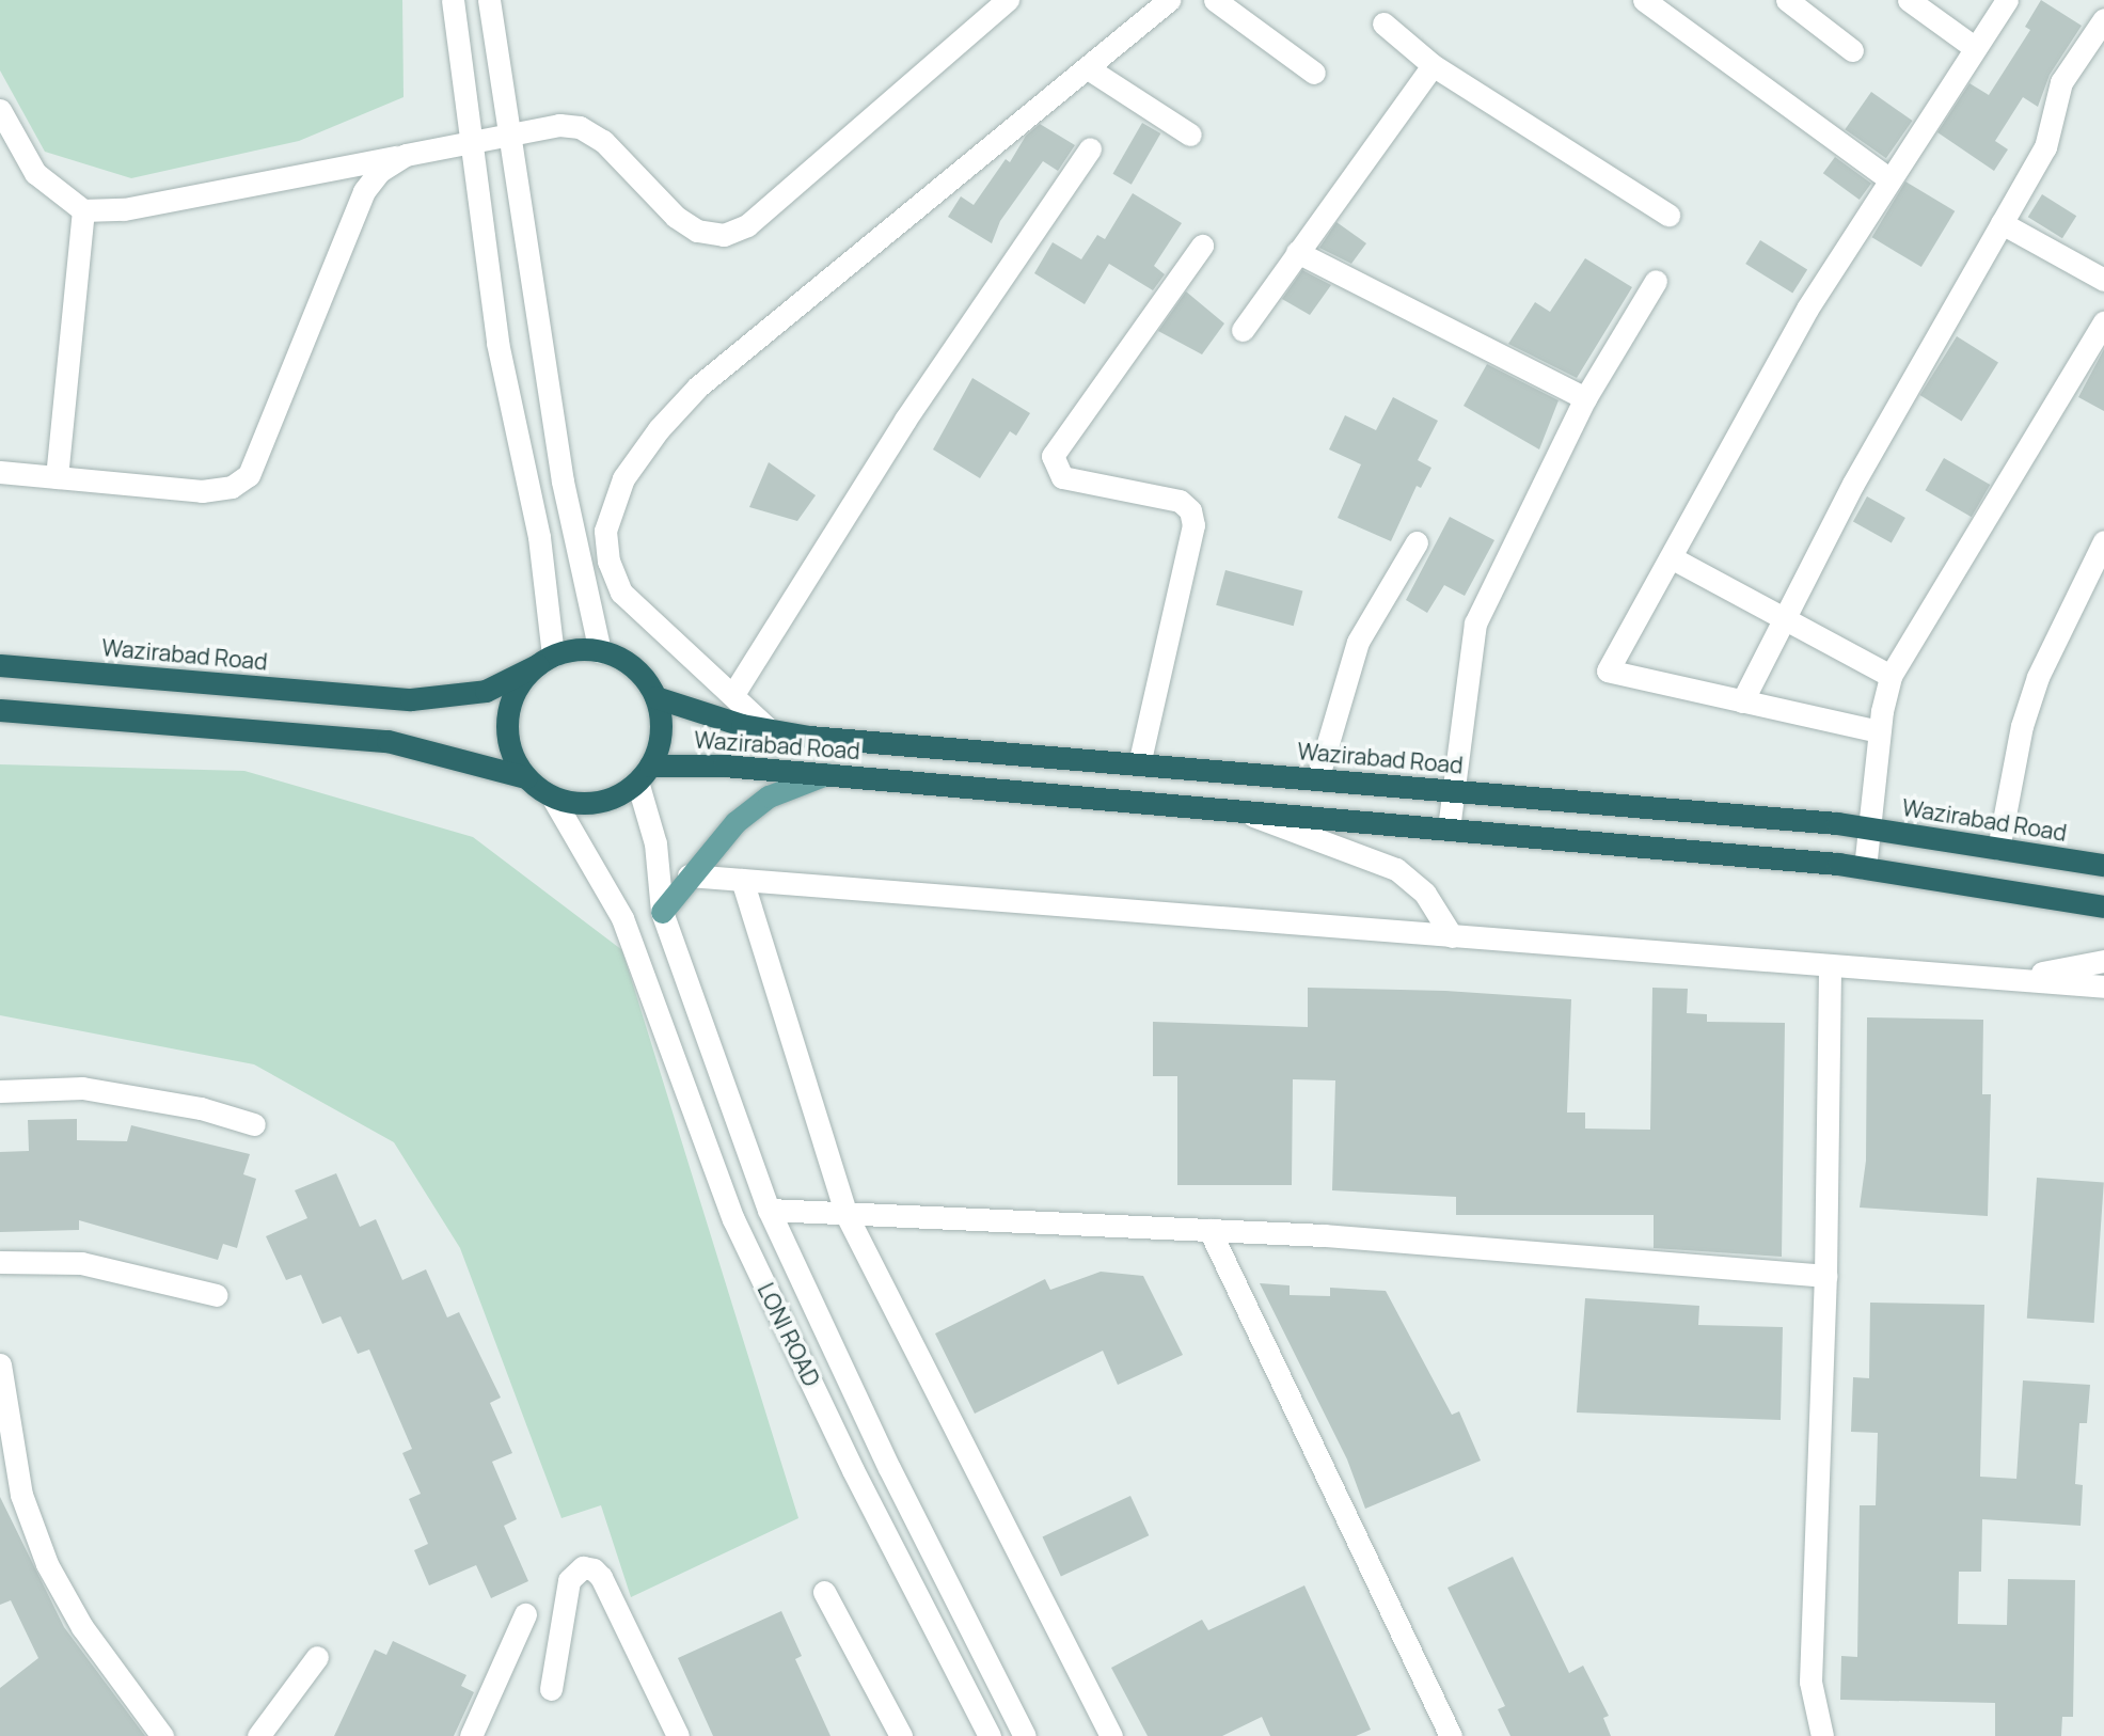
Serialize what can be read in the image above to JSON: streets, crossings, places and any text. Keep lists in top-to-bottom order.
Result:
{
  "streets": {
    "highway": ["Wazirabad Road"],
    "street": ["LONI ROAD"]
  },
  "crossings": [
    ["Wazirabad Road", "LONI ROAD"]
  ]
}
